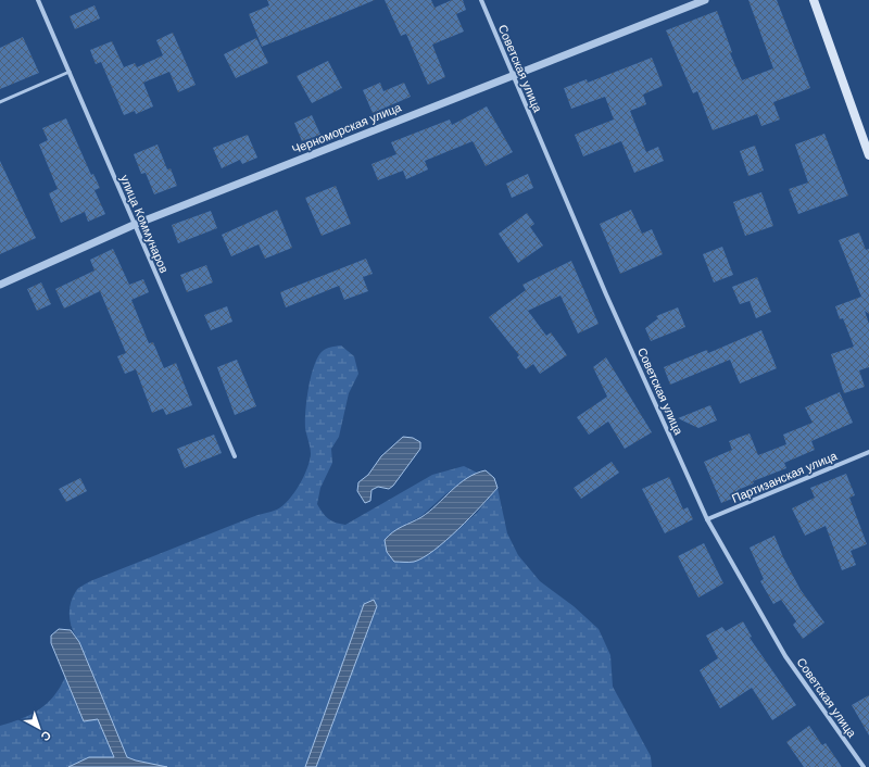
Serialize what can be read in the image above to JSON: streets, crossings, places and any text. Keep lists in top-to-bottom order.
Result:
{
  "streets": {
    "street": [
      "Советская улица",
      "Черноморская улица",
      "улица Коммунаров",
      "Партизанская улица"
    ]
  },
  "crossings": [
    ["Советская улица", "Черноморская улица"],
    ["Советская улица", "Партизанская улица"],
    ["Черноморская улица", "улица Коммунаров"]
  ],
  "north": "bottom right"
}
